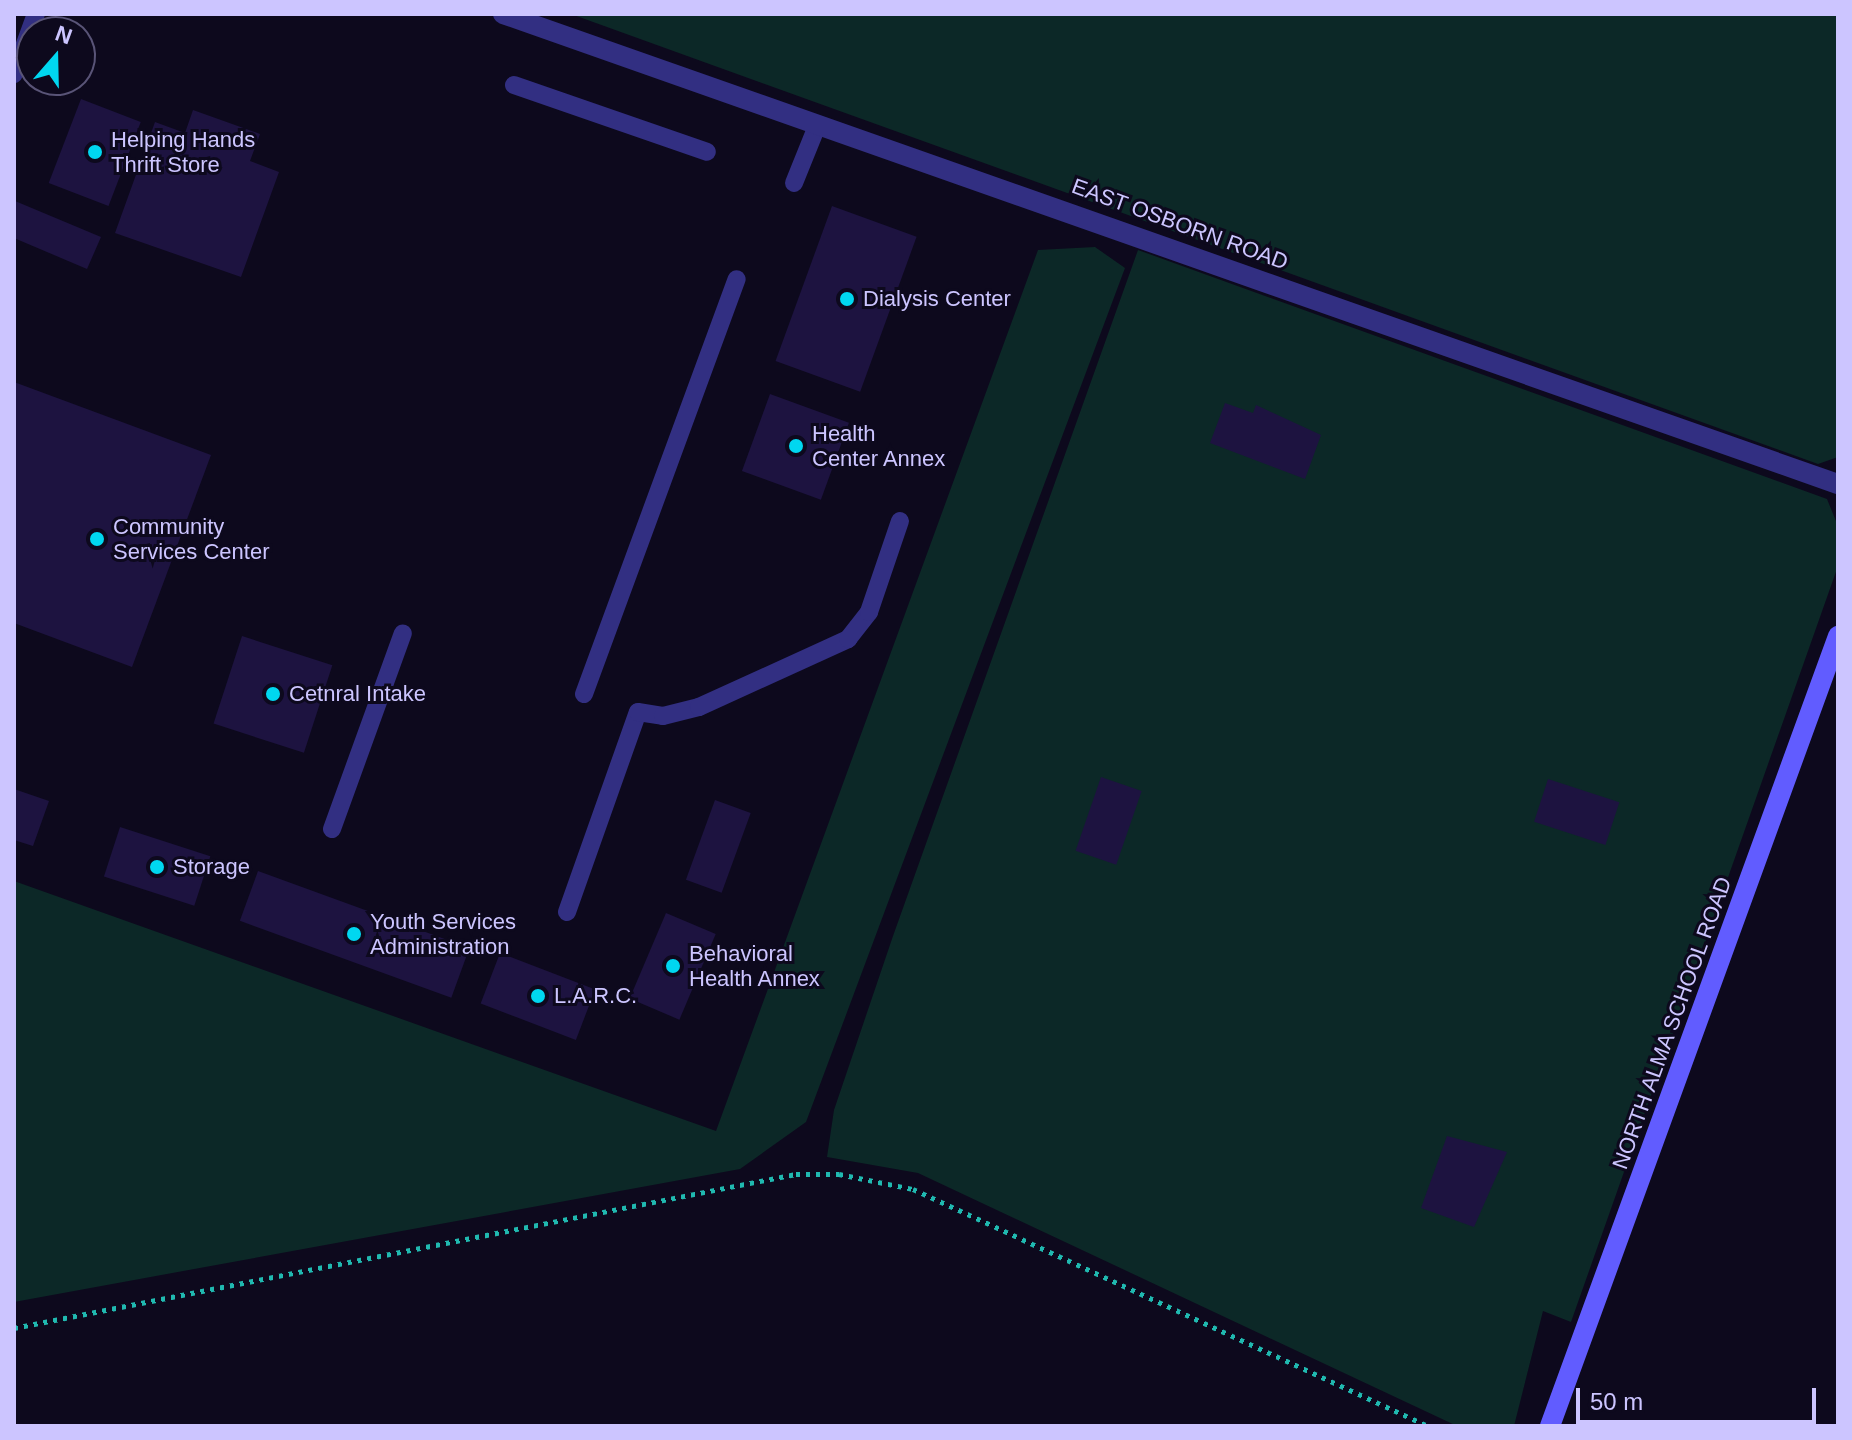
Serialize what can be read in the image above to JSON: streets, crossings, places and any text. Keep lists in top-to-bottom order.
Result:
{
  "streets": {
    "street": ["EAST OSBORN ROAD", "NORTH ALMA SCHOOL ROAD"]
  },
  "places": [
    "Helping Hands Thrift Store",
    "Dialysis Center",
    "Health Center Annex",
    "Community Services Center",
    "Cetnral Intake",
    "Storage",
    "Youth Services Administration",
    "Behavioral Health Annex",
    "L.A.R.C."
  ],
  "scale_bar": "50 m",
  "north": "top"
}
